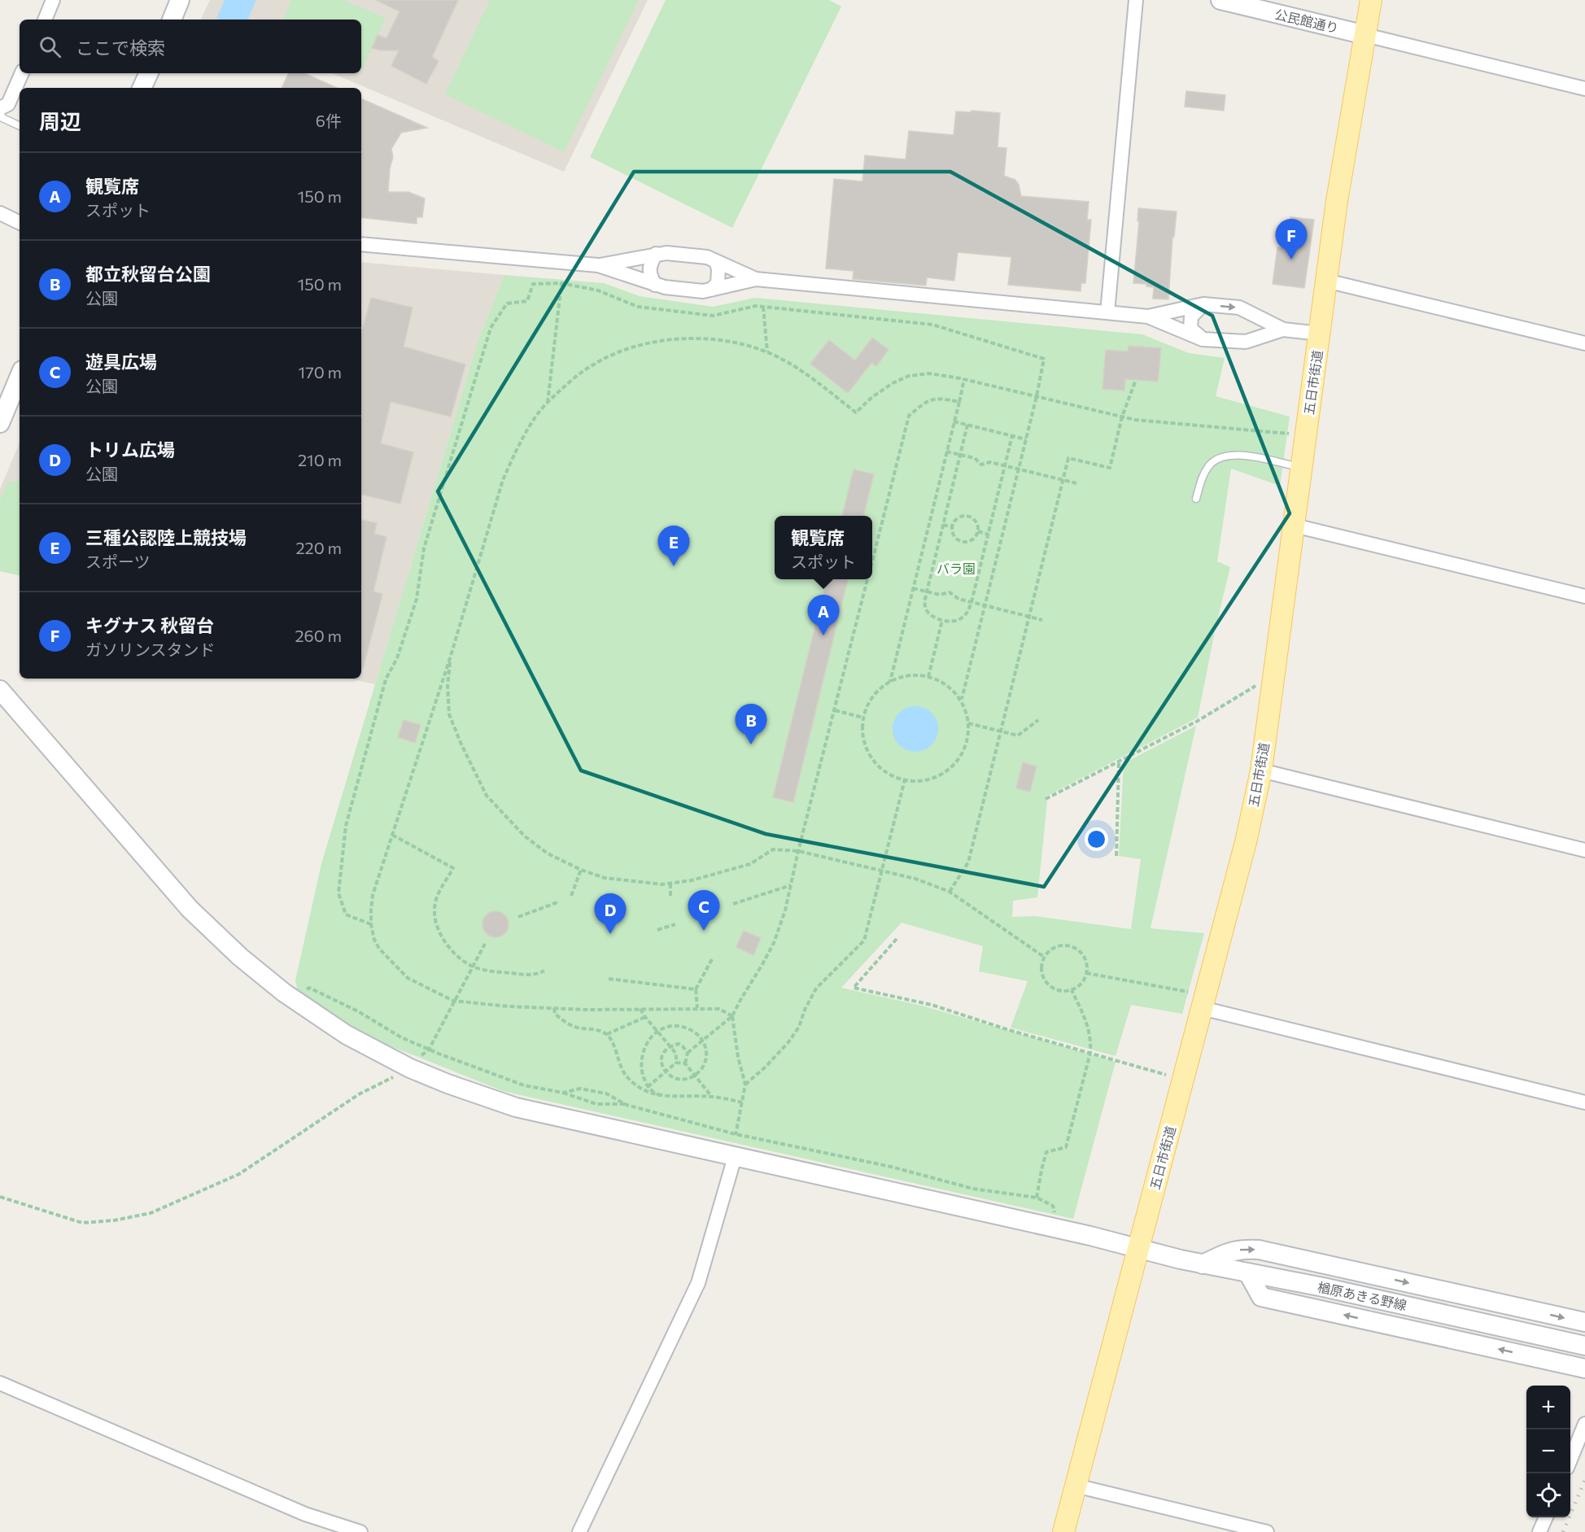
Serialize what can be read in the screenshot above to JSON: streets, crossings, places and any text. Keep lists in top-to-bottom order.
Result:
{
  "streets": {
    "main road": ["五日市街道"],
    "street": ["公民館通り", "楢原あきる野線"]
  },
  "crossings": [
    ["公民館通り", "五日市街道"],
    ["五日市街道", "楢原あきる野線"]
  ],
  "parks": ["バラ園"],
  "page": {
    "search": "ここで検索",
    "heading": ["周辺", "6件"],
    "list": [
      {
        "mark": "A",
        "name": "観覧席",
        "note": "スポット",
        "value": "150 m"
      },
      {
        "mark": "B",
        "name": "都立秋留台公園",
        "note": "公園",
        "value": "150 m"
      },
      {
        "mark": "C",
        "name": "遊具広場",
        "note": "公園",
        "value": "170 m"
      },
      {
        "mark": "D",
        "name": "トリム広場",
        "note": "公園",
        "value": "210 m"
      },
      {
        "mark": "E",
        "name": "三種公認陸上競技場",
        "note": "スポーツ",
        "value": "220 m"
      },
      {
        "mark": "F",
        "name": "キグナス 秋留台",
        "note": "ガソリンスタンド",
        "value": "260 m"
      }
    ],
    "pins": [
      "F",
      "E",
      "A",
      "B",
      "C",
      "D"
    ],
    "popup": ["観覧席", "スポット"],
    "map_buttons": ["+", "−"]
  }
}
